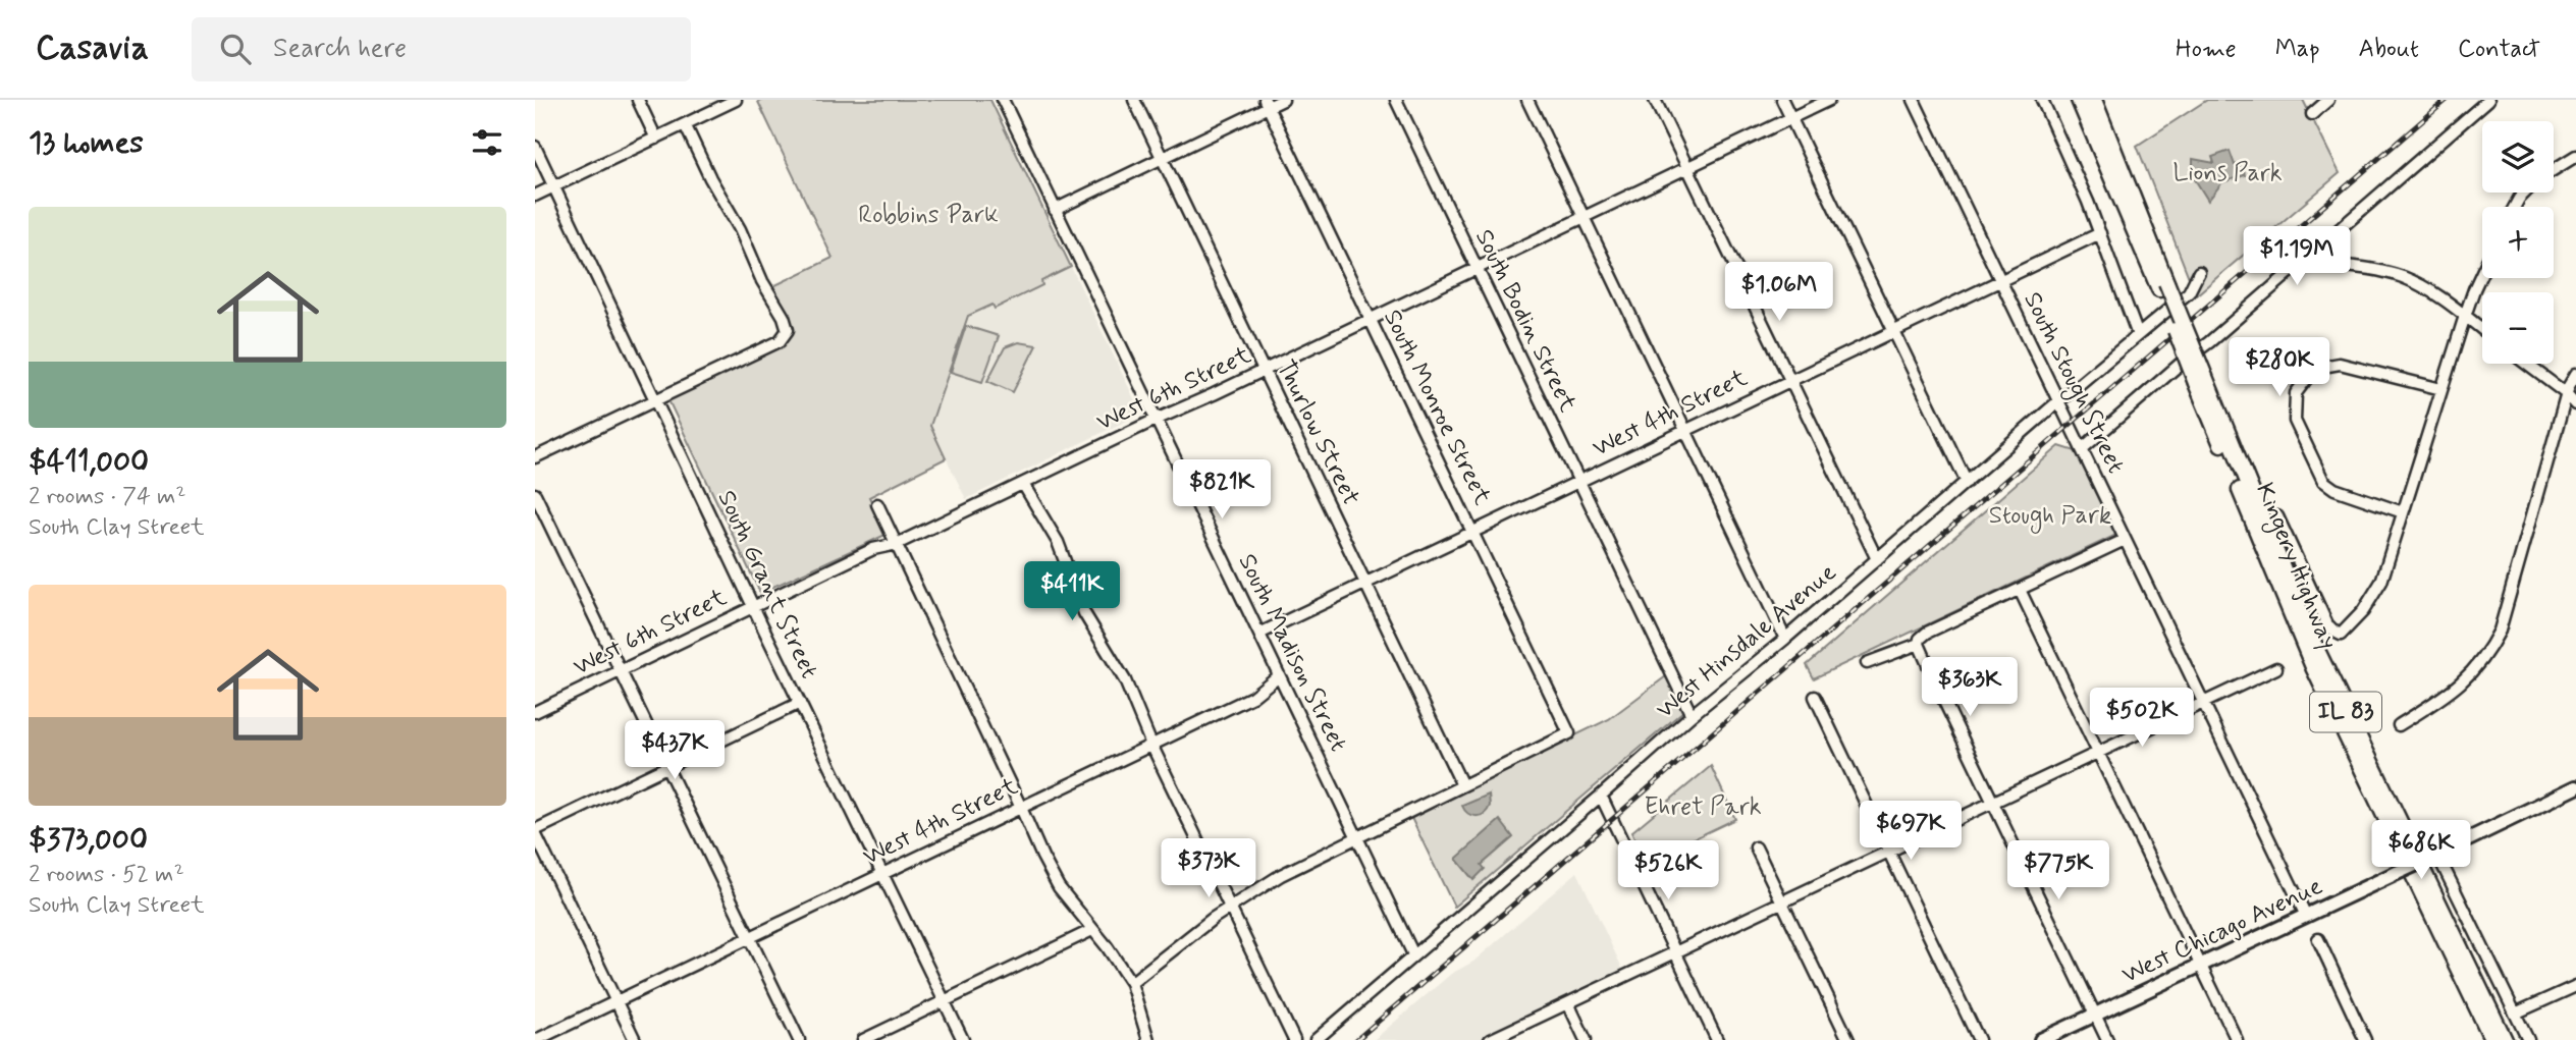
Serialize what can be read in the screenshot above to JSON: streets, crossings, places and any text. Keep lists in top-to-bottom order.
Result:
{
  "streets": {
    "highway": ["Kingery Highway", "IL 83"],
    "main road": ["West Chicago Avenue"],
    "street": [
      "South Bodin Street",
      "South Stough Street",
      "West 6th Street",
      "South Monroe Street",
      "West 4th Street",
      "Thurlow Street",
      "South Grant Street",
      "West Hinsdale Avenue",
      "South Madison Street"
    ]
  },
  "crossings": [
    ["South Bodin Street", "West 6th Street"],
    ["South Bodin Street", "West 4th Street"],
    ["South Bodin Street", "West Hinsdale Avenue"],
    ["South Stough Street", "West 4th Street"],
    ["South Stough Street", "West Hinsdale Avenue"],
    ["South Stough Street", "West Chicago Avenue"],
    ["West 6th Street", "South Monroe Street"],
    ["West 6th Street", "Thurlow Street"],
    ["West 6th Street", "South Grant Street"],
    ["West 6th Street", "South Madison Street"],
    ["South Monroe Street", "West 4th Street"],
    ["South Monroe Street", "Thurlow Street"],
    ["West 4th Street", "Thurlow Street"],
    ["West 4th Street", "South Grant Street"],
    ["West 4th Street", "South Madison Street"],
    ["West Hinsdale Avenue", "South Madison Street"]
  ],
  "parks": [
    "Lions Park",
    "Robbins Park",
    "Stough Park",
    "Ehret Park"
  ],
  "page": {
    "header": "Casavia",
    "search": "Search here",
    "nav": [
      "Home",
      "Map",
      "About",
      "Contact"
    ],
    "heading": "13 homes",
    "map_buttons": ["+", "−"],
    "list": [
      {
        "name": "$411,000",
        "note": "2 rooms · 74 m² · South Clay Street"
      },
      {
        "name": "$373,000",
        "note": "2 rooms · 52 m² · South Clay Street"
      }
    ],
    "price": [
      "$1.19M",
      "$1.06M",
      "$280K",
      "$821K",
      "$411K",
      "$363K",
      "$502K",
      "$437K",
      "$697K",
      "$686K",
      "$373K",
      "$526K",
      "$775K"
    ]
  }
}
